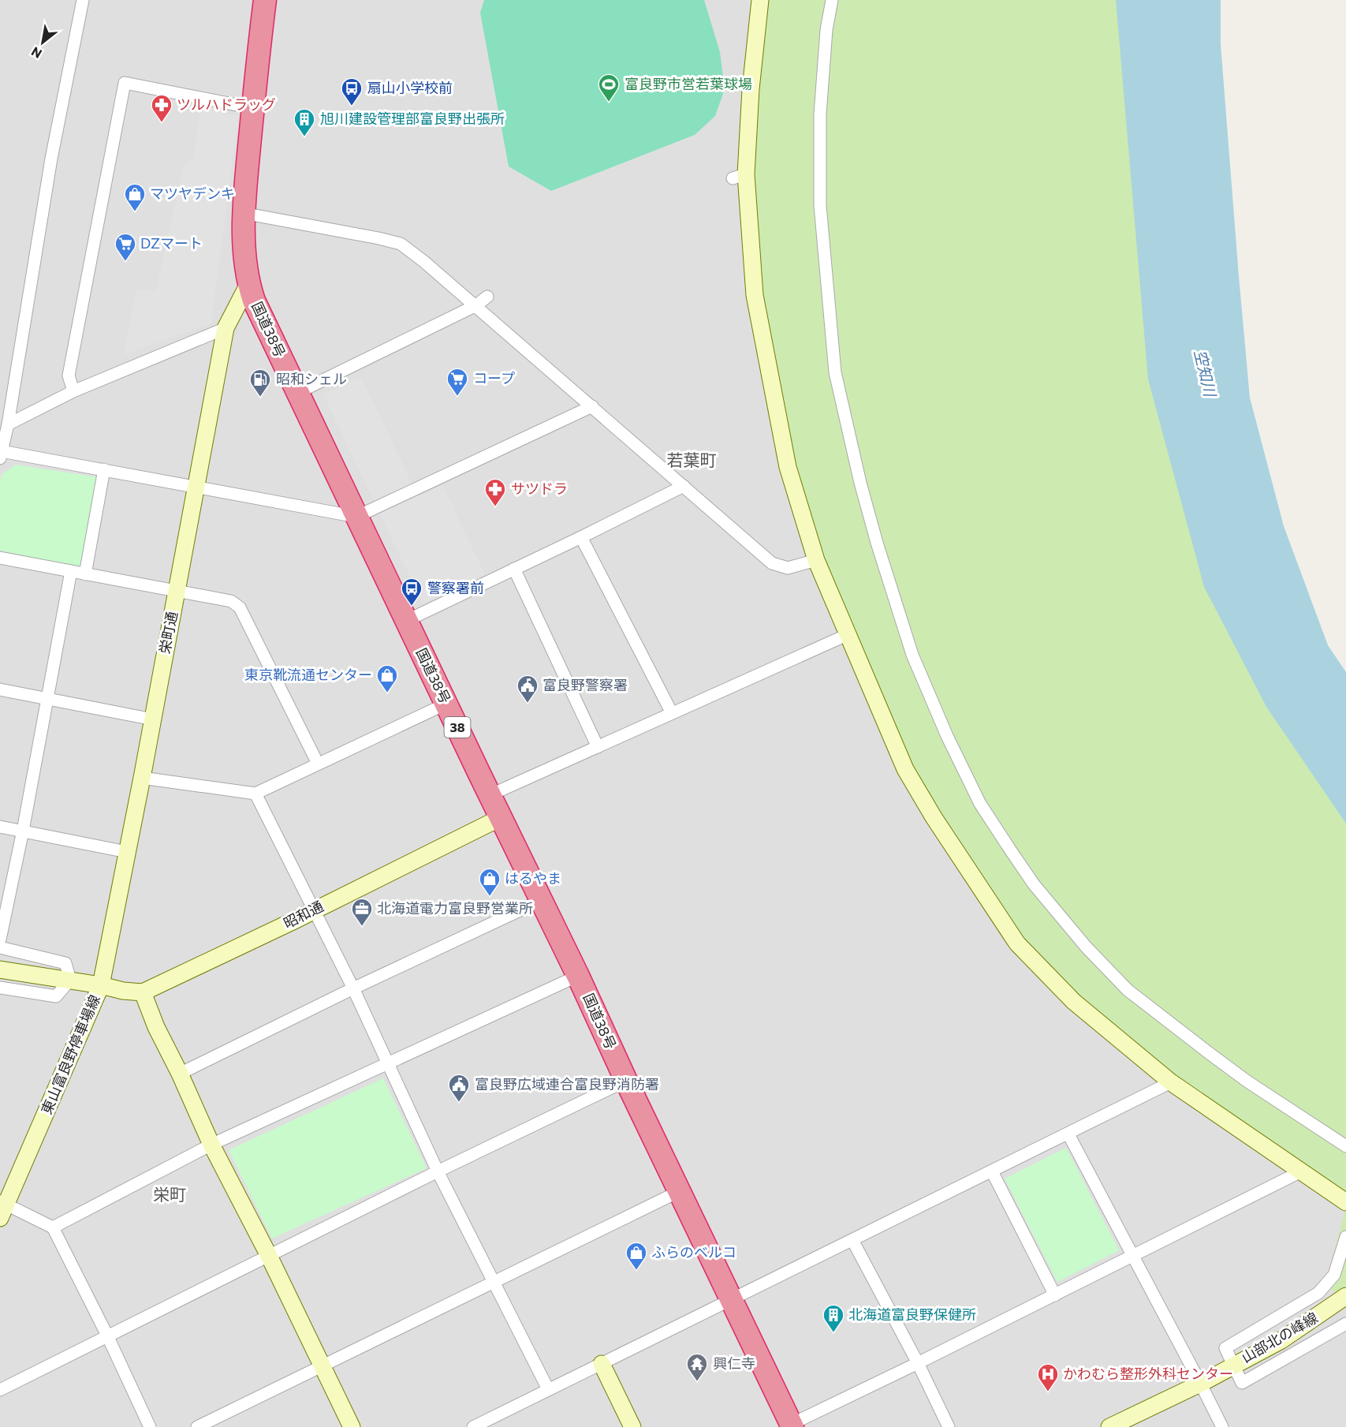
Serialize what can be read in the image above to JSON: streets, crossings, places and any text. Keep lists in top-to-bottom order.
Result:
{
  "streets": {
    "highway": ["国道38号", "38"],
    "street": [
      "栄町通",
      "昭和通",
      "東山富良野停車場線",
      "山部北の峰線"
    ]
  },
  "crossings": [
    ["国道38号", "栄町通"],
    ["国道38号", "昭和通"],
    ["栄町通", "東山富良野停車場線"]
  ],
  "districts": ["若葉町", "栄町"],
  "water": ["空知川"],
  "places": {
    "sports": ["富良野市営若葉球場"],
    "bus stop": ["扇山小学校前", "警察署前"],
    "pharmacy": ["ツルハドラッグ", "サツドラ"],
    "building": ["旭川建設管理部富良野出張所", "北海道富良野保健所"],
    "shop": [
      "マツヤデンキ",
      "東京靴流通センター",
      "はるやま",
      "ふらのベルコ"
    ],
    "supermarket": ["DZマート", "コープ"],
    "fuel station": ["昭和シェル"],
    "public building": ["富良野警察署", "富良野広域連合富良野消防署"],
    "office": ["北海道電力富良野営業所"],
    "temple": ["興仁寺"],
    "hospital": ["かわむら整形外科センター"]
  },
  "north": "bottom left"
}
